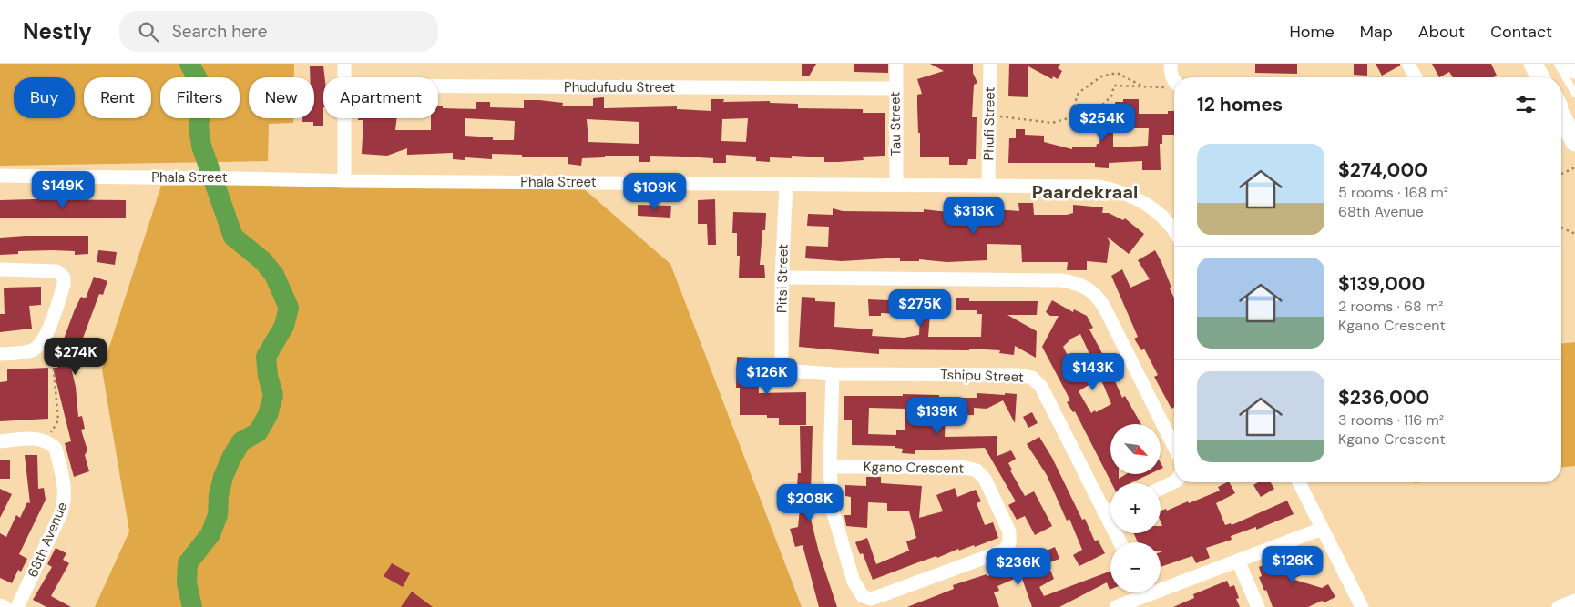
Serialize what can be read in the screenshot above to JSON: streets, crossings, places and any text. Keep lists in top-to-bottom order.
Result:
{
  "streets": {
    "street": [
      "Phudufudu Street",
      "Tau Street",
      "Phufi Street",
      "Phala Street",
      "Pitsi Street",
      "Tshipu Street",
      "Kgano Crescent",
      "68th Avenue"
    ]
  },
  "crossings": [
    ["Phudufudu Street", "Tau Street"],
    ["Tau Street", "Phala Street"],
    ["Phufi Street", "Phala Street"],
    ["Phala Street", "Pitsi Street"],
    ["Pitsi Street", "Tshipu Street"],
    ["Tshipu Street", "Kgano Crescent"]
  ],
  "districts": ["Paardekraal"],
  "north": "bottom right",
  "page": {
    "header": "Nestly",
    "search": "Search here",
    "nav": [
      "Home",
      "Map",
      "About",
      "Contact"
    ],
    "chip": [
      "Buy",
      "Rent",
      "Filters",
      "New",
      "Apartment"
    ],
    "heading": "12 homes",
    "price": [
      "$254K",
      "$149K",
      "$109K",
      "$313K",
      "$275K",
      "$274K",
      "$143K",
      "$126K",
      "$139K",
      "$208K",
      "$126K",
      "$236K"
    ],
    "list": [
      {
        "name": "$274,000",
        "note": "5 rooms · 168 m² · 68th Avenue"
      },
      {
        "name": "$139,000",
        "note": "2 rooms · 68 m² · Kgano Crescent"
      },
      {
        "name": "$236,000",
        "note": "3 rooms · 116 m² · Kgano Crescent"
      }
    ],
    "map_buttons": ["+", "−"]
  }
}
